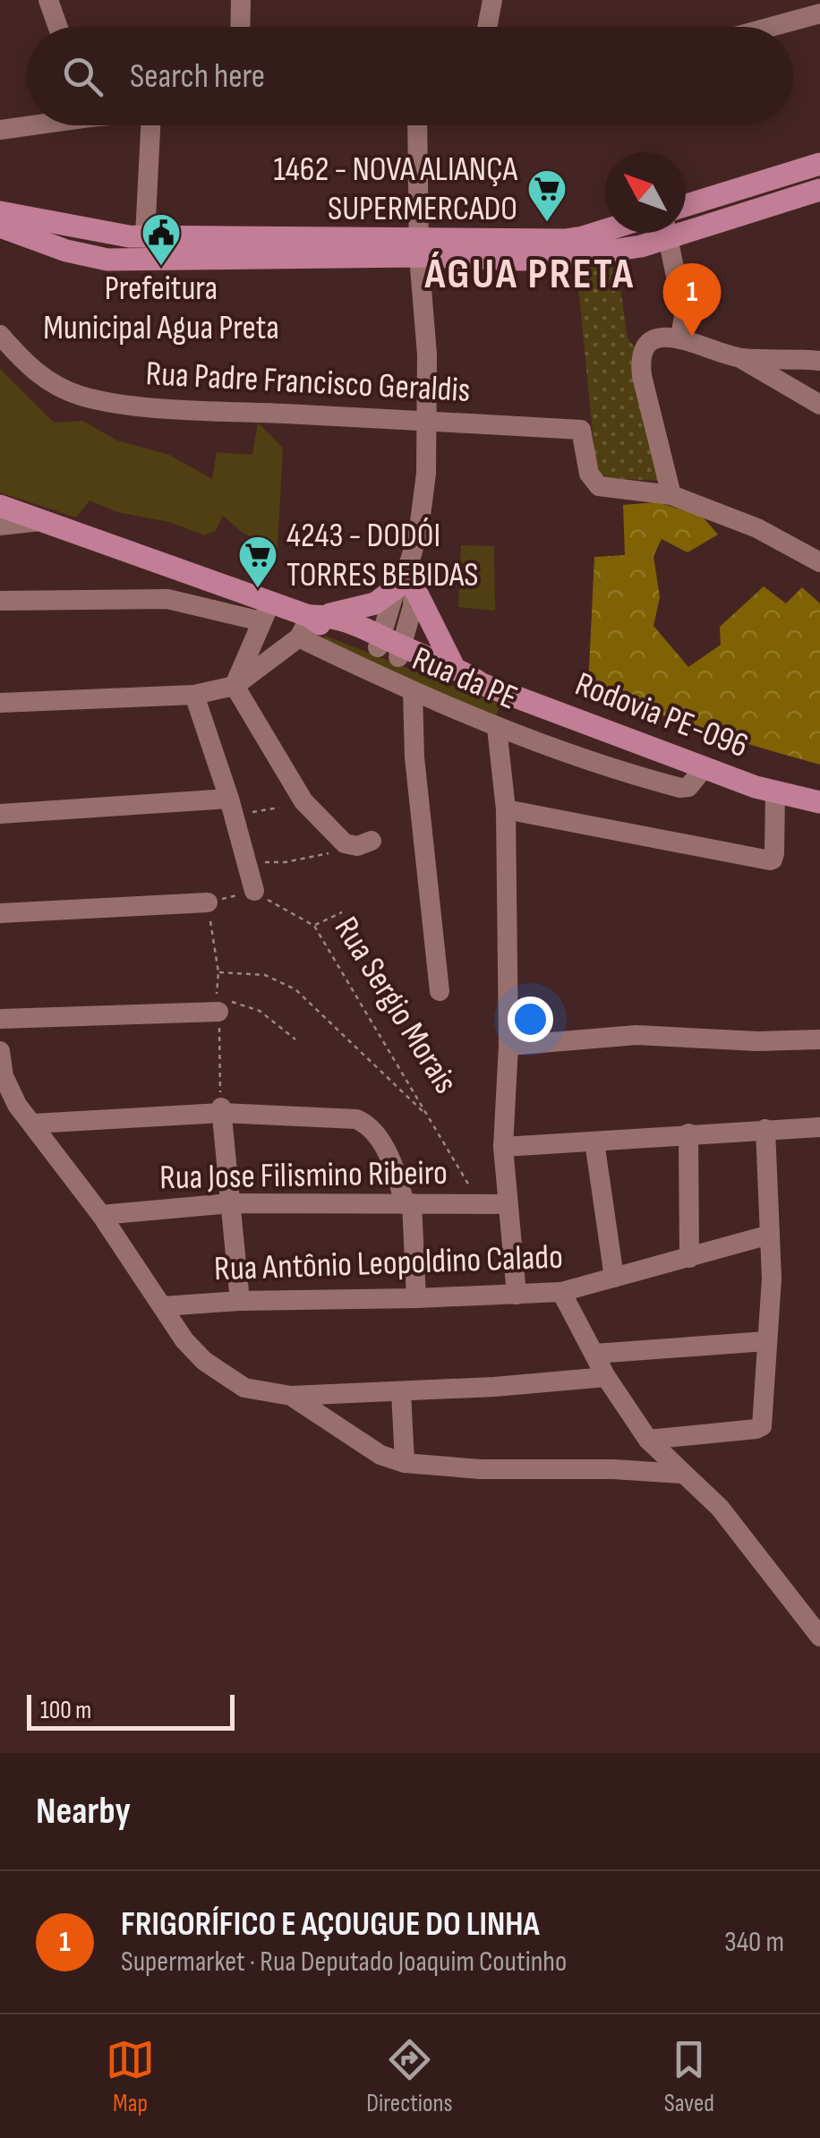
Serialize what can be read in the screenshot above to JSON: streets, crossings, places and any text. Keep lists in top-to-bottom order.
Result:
{
  "streets": {
    "main road": ["Rodovia PE-096"],
    "street": [
      "Rua Padre Francisco Geraldis",
      "Rua da PE",
      "Rua Jose Filismino Ribeiro",
      "Rua Antônio Leopoldino Calado"
    ],
    "path": ["Rua Sergio Morais"]
  },
  "crossings": [
    ["Rua da PE", "Rodovia PE-096"],
    ["Rua Sergio Morais", "Rua Jose Filismino Ribeiro"]
  ],
  "districts": ["ÁGUA PRETA"],
  "places": {
    "supermarket": ["1462 - NOVA ALIANÇA SUPERMERCADO", "4243 - DODÓI TORRES BEBIDAS"],
    "public building": ["Prefeitura Municipal Agua Preta"]
  },
  "scale_bar": "100 m",
  "north": "top left",
  "page": {
    "search": "Search here",
    "pins": "1",
    "scale": "100 m",
    "heading": "Nearby",
    "list": [
      {
        "mark": "1",
        "name": "FRIGORÍFICO E AÇOUGUE DO LINHA",
        "note": "Supermarket · Rua Deputado Joaquim Coutinho",
        "value": "340 m"
      }
    ],
    "nav": ["Map", "Directions", "Saved"]
  }
}
